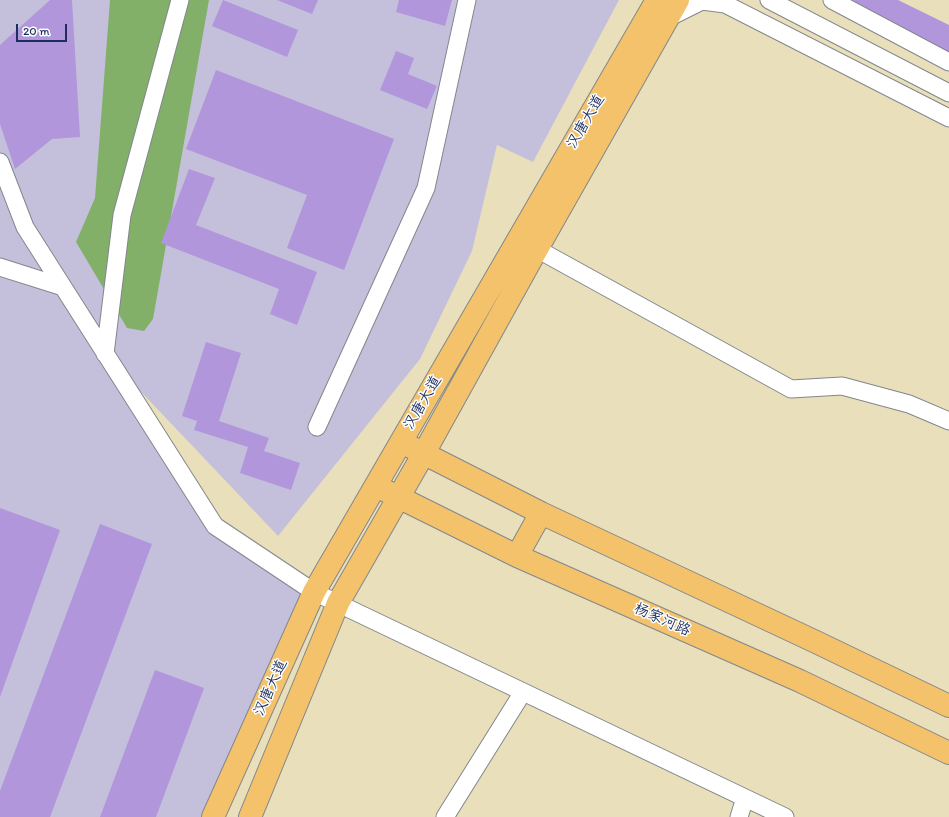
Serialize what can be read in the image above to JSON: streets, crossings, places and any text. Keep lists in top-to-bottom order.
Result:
{
  "streets": {
    "main road": ["汉唐大道", "杨家河路"]
  },
  "crossings": [
    ["汉唐大道", "杨家河路"]
  ],
  "scale_bar": "20 m"
}
